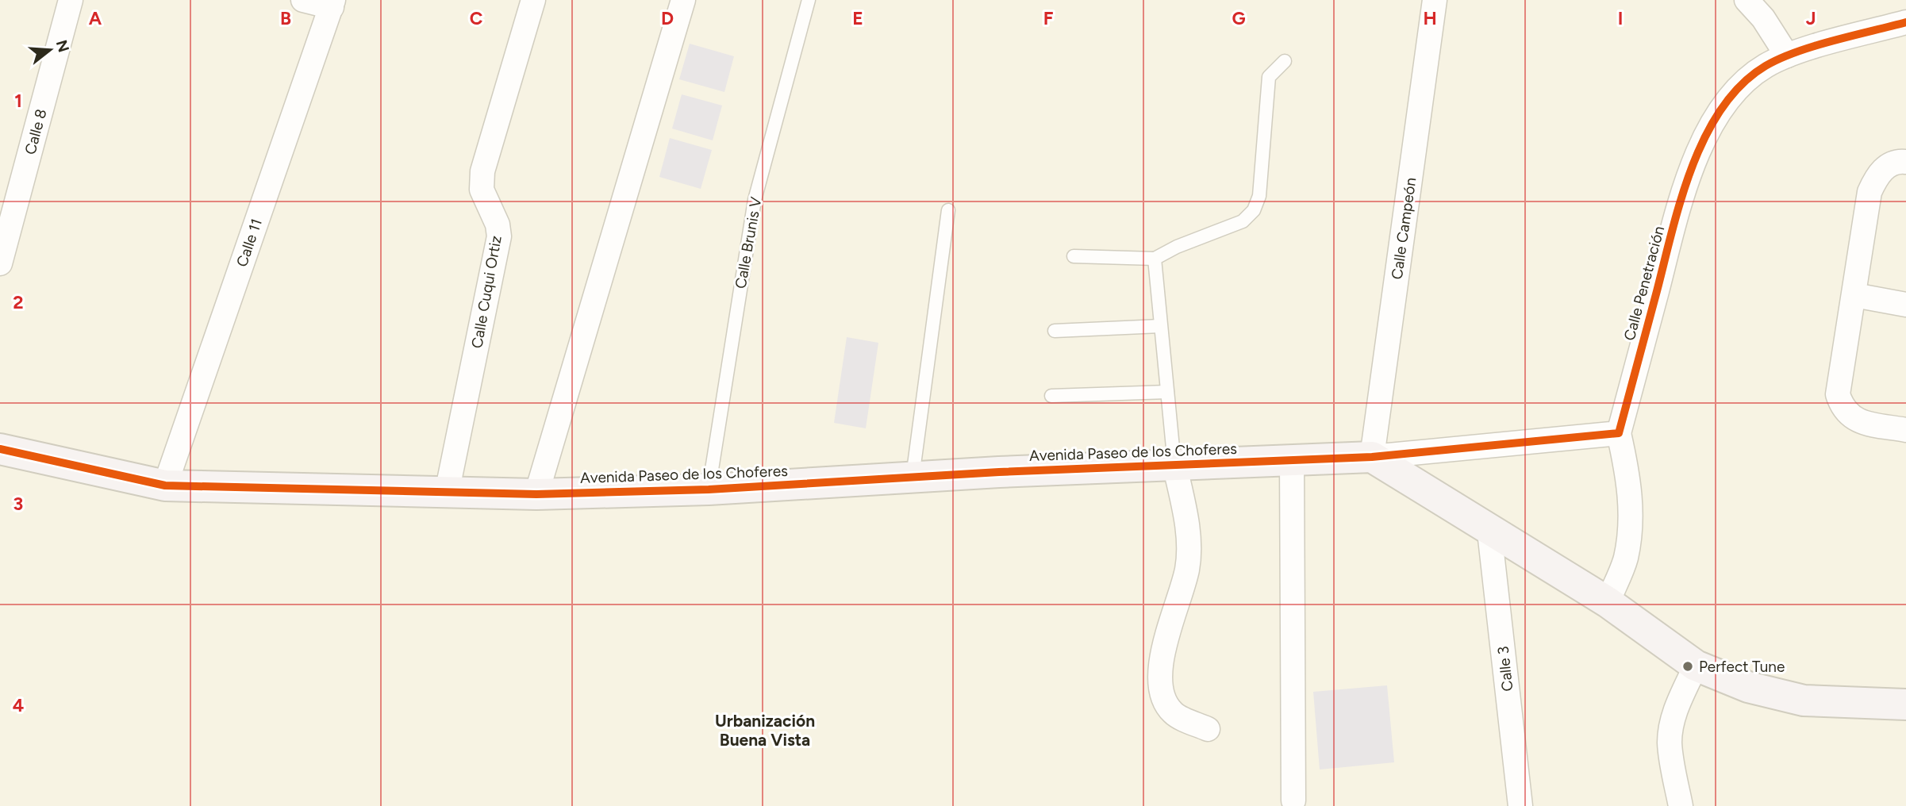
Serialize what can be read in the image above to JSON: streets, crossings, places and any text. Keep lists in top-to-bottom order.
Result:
{
  "streets": {
    "street": [
      "Calle 8",
      "Calle Campeón",
      "Calle 11",
      "Calle Penetración",
      "Calle Cuqui Ortiz",
      "Avenida Paseo de los Choferes",
      "Calle 3"
    ],
    "lane": ["Calle Brunis V"]
  },
  "crossings": [
    ["Calle Campeón", "Avenida Paseo de los Choferes"],
    ["Calle 11", "Avenida Paseo de los Choferes"],
    ["Calle Brunis V", "Avenida Paseo de los Choferes"],
    ["Calle Cuqui Ortiz", "Avenida Paseo de los Choferes"]
  ],
  "districts": ["Urbanización Buena Vista"],
  "places": ["Perfect Tune"],
  "north": "right",
  "grid": {
    "columns": [
      "A",
      "B",
      "C",
      "D",
      "E",
      "F",
      "G",
      "H",
      "I",
      "J"
    ],
    "rows": [
      "1",
      "2",
      "3",
      "4"
    ]
  }
}
